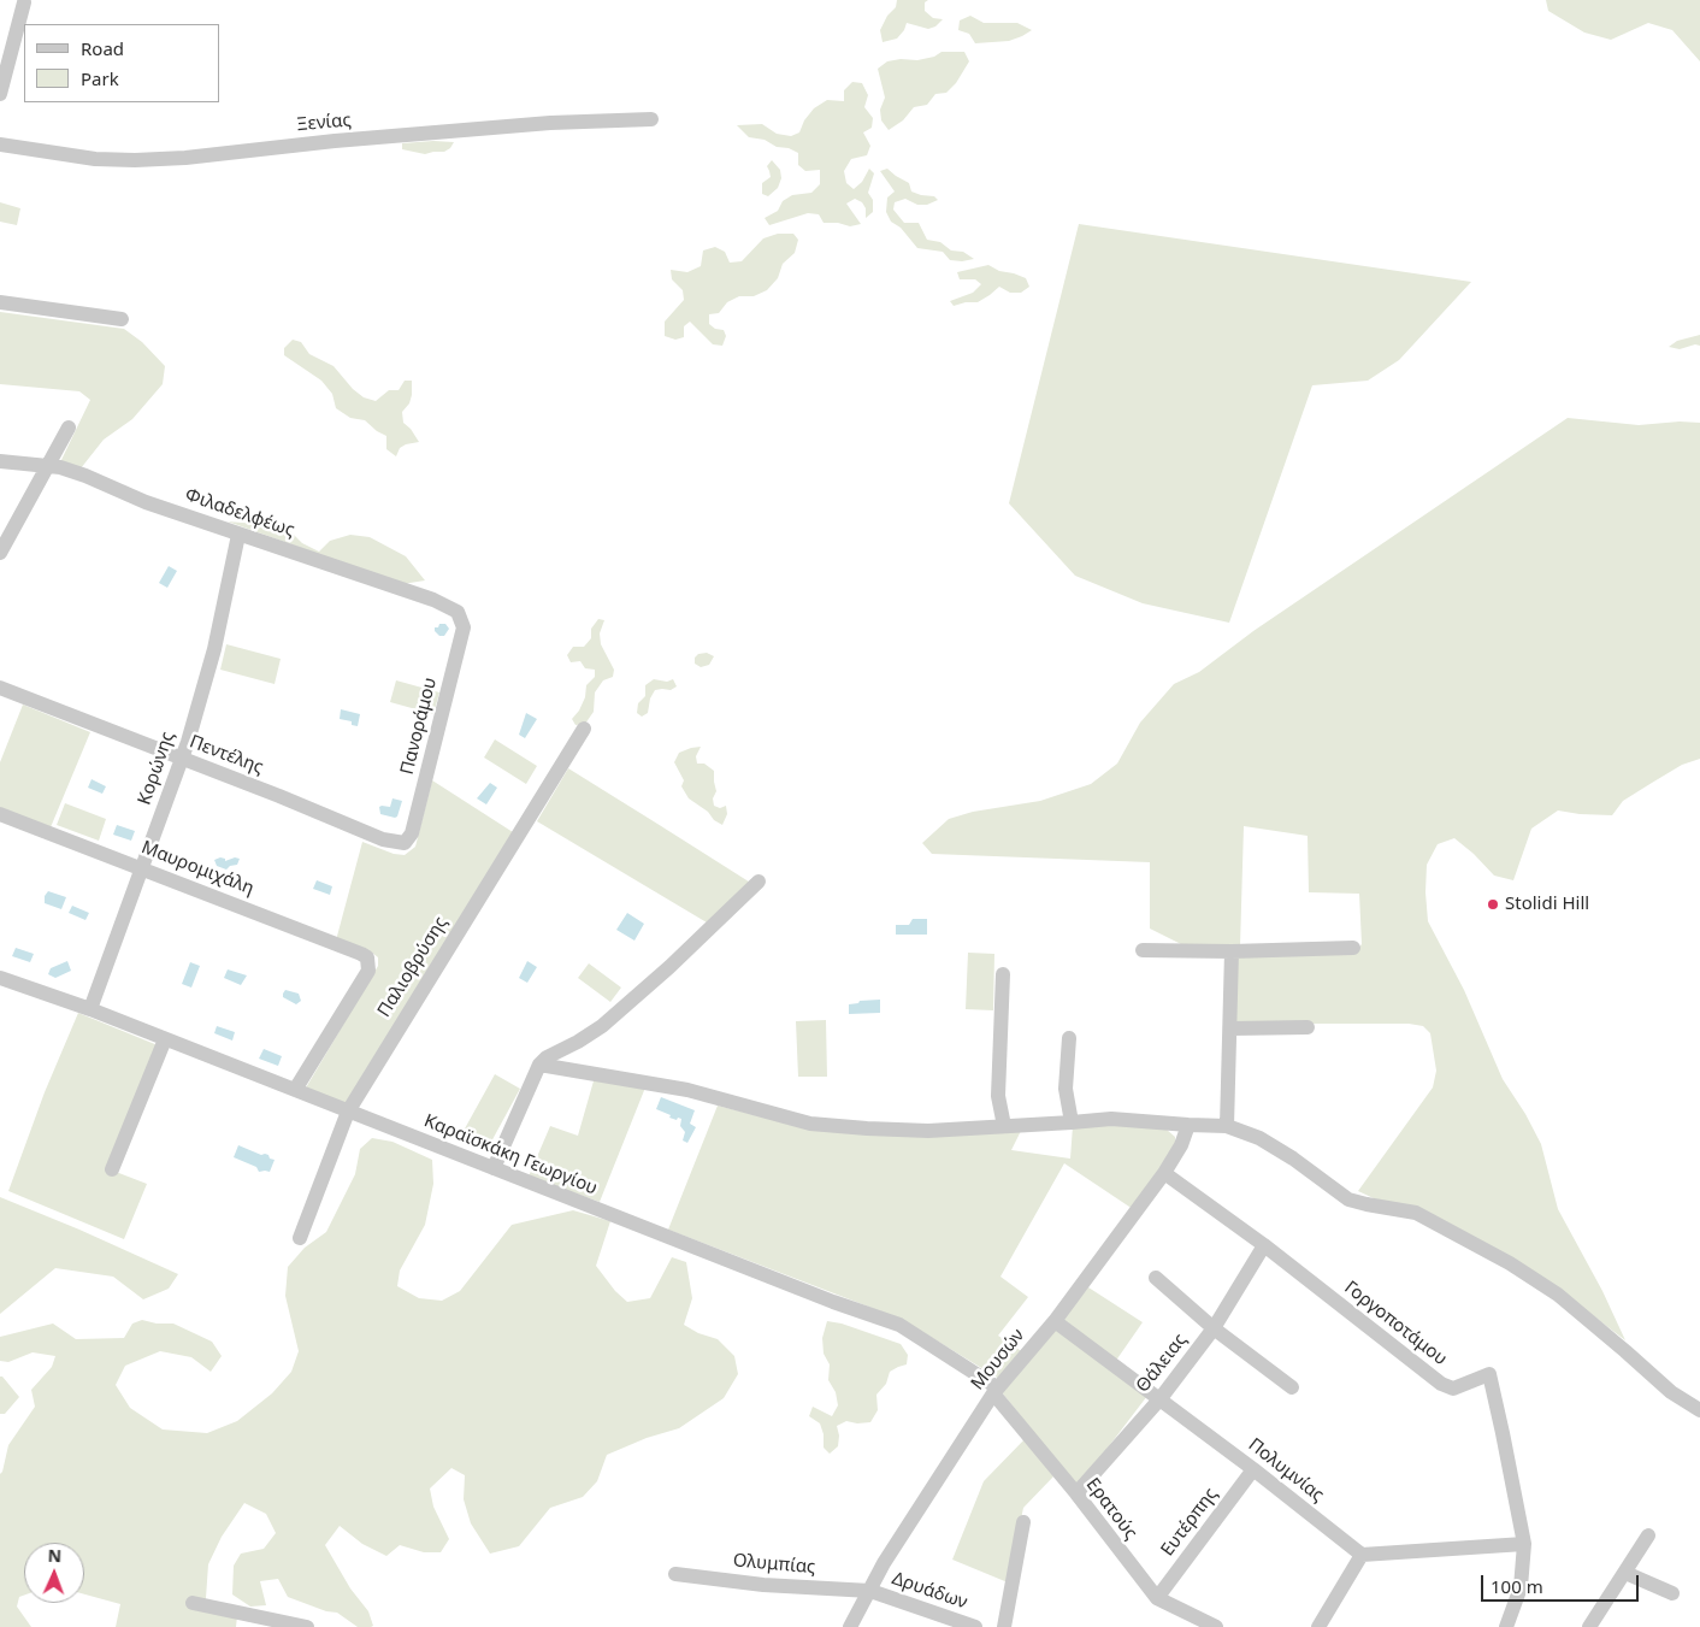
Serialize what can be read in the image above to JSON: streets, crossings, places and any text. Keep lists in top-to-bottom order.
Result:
{
  "streets": {
    "street": [
      "Ξενίας",
      "Φιλαδελφέως",
      "Πανοράμου",
      "Πεντέλης",
      "Κορώνης",
      "Μαυρομιχάλη",
      "Παλιοβρύσης",
      "Καραϊσκάκη Γεωργίου",
      "Γοργοποτάμου",
      "Μουσών",
      "Θάλειας",
      "Πολυμνίας",
      "Ερατούς",
      "Ευτέρπης",
      "Ολυμπίας",
      "Δρυάδων"
    ]
  },
  "crossings": [
    ["Φιλαδελφέως", "Πανοράμου"],
    ["Φιλαδελφέως", "Κορώνης"],
    ["Πανοράμου", "Πεντέλης"],
    ["Πεντέλης", "Κορώνης"],
    ["Κορώνης", "Μαυρομιχάλη"],
    ["Κορώνης", "Καραϊσκάκη Γεωργίου"],
    ["Μαυρομιχάλη", "Καραϊσκάκη Γεωργίου"],
    ["Παλιοβρύσης", "Καραϊσκάκη Γεωργίου"],
    ["Καραϊσκάκη Γεωργίου", "Μουσών"],
    ["Καραϊσκάκη Γεωργίου", "Ερατούς"],
    ["Γοργοποτάμου", "Μουσών"],
    ["Γοργοποτάμου", "Θάλειας"],
    ["Μουσών", "Πολυμνίας"],
    ["Μουσών", "Ερατούς"],
    ["Μουσών", "Ολυμπίας"],
    ["Μουσών", "Δρυάδων"],
    ["Θάλειας", "Πολυμνίας"],
    ["Θάλειας", "Ερατούς"],
    ["Πολυμνίας", "Ευτέρπης"],
    ["Ερατούς", "Ευτέρπης"],
    ["Ολυμπίας", "Δρυάδων"]
  ],
  "places": ["Stolidi Hill"],
  "legend": ["Road", "Park"],
  "scale_bar": "100 m",
  "north": "top"
}
